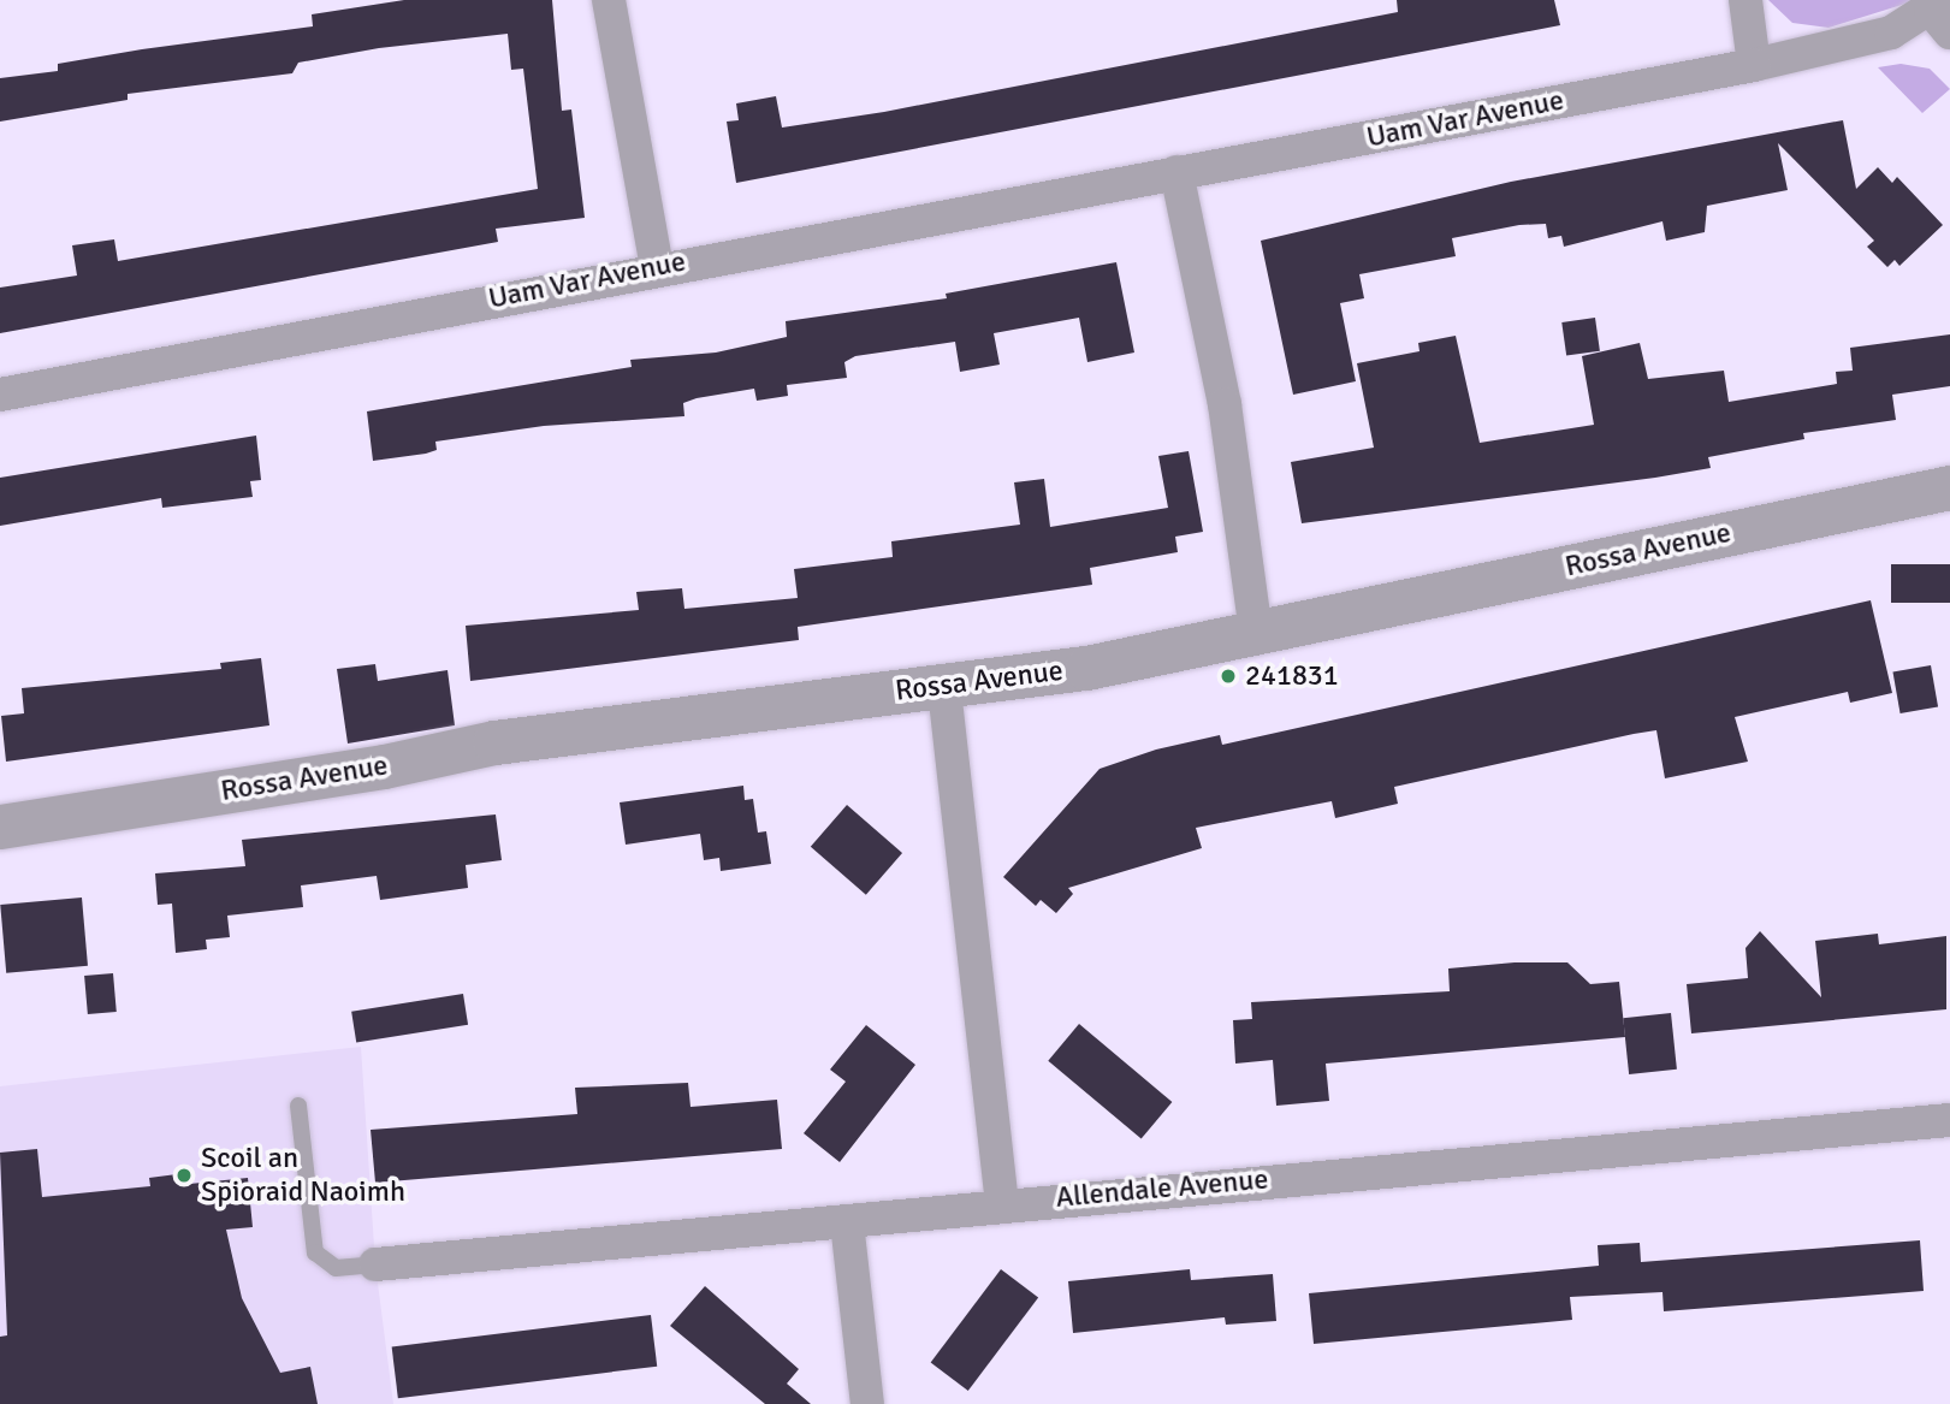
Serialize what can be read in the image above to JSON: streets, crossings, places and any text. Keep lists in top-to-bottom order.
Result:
{
  "streets": {
    "street": ["Uam Var Avenue", "Rossa Avenue", "Allendale Avenue"]
  },
  "places": ["241831", "Scoil an Spioraid Naoimh"]
}
